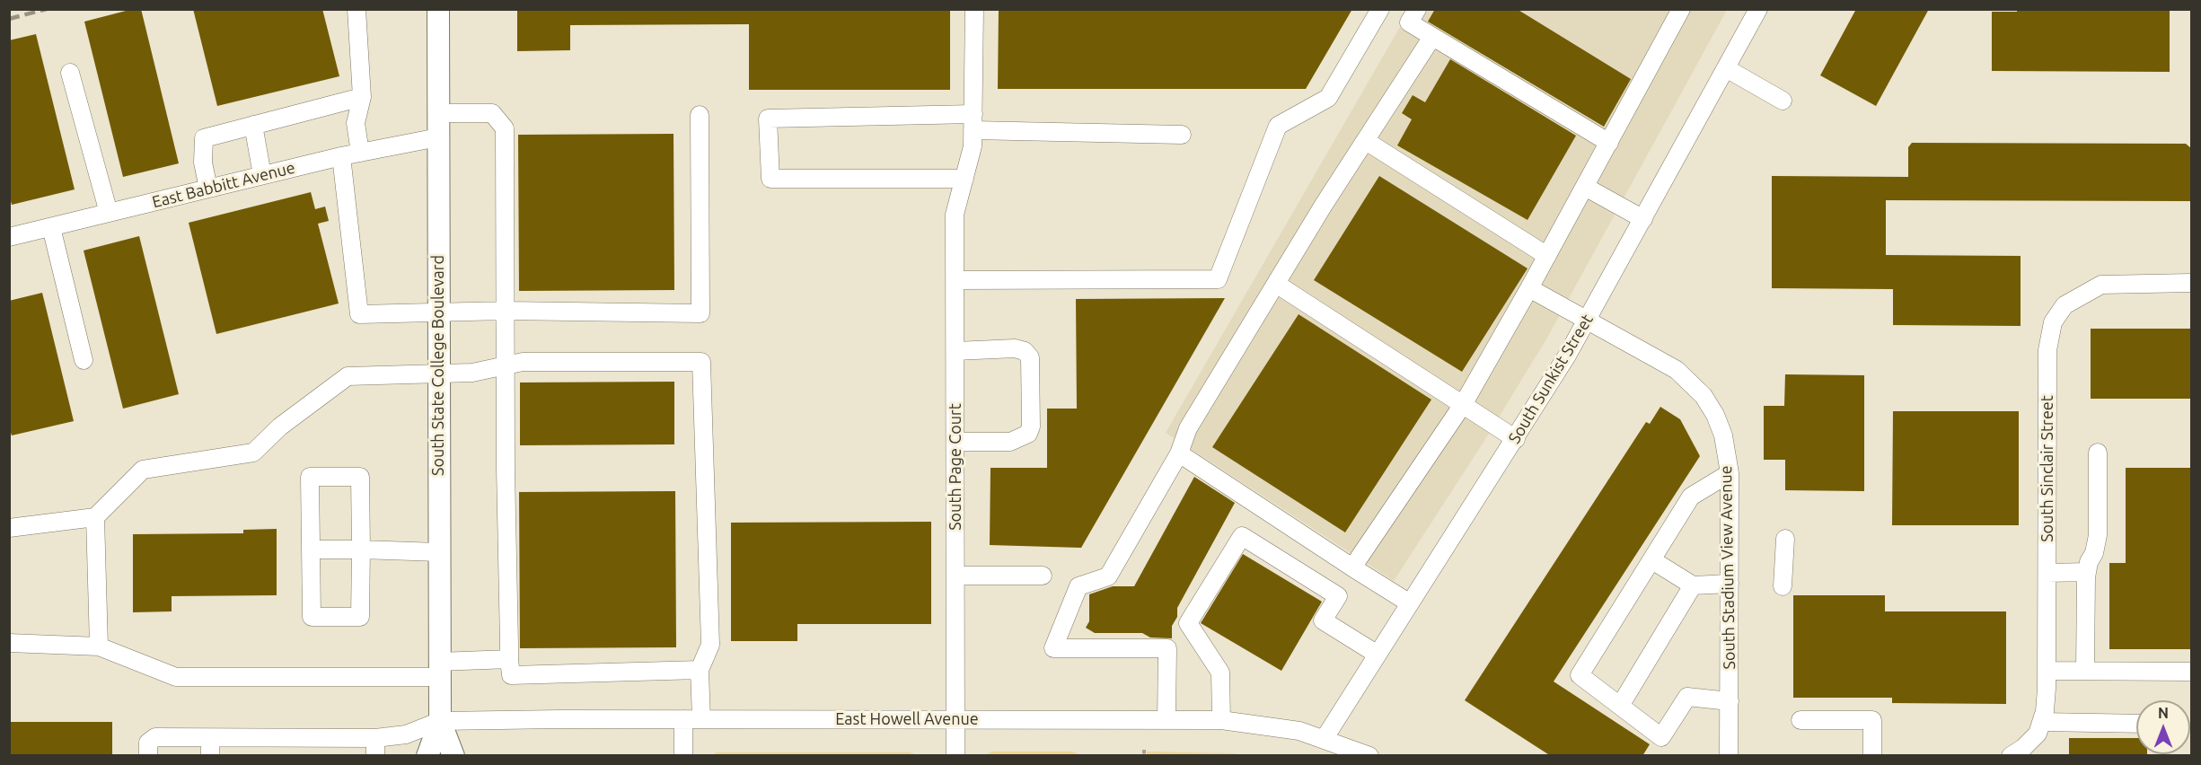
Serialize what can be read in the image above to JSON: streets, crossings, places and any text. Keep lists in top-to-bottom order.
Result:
{
  "streets": {
    "main road": ["South State College Boulevard"],
    "street": [
      "East Babbitt Avenue",
      "South Sunkist Street",
      "South Page Court",
      "South Sinclair Street",
      "South Stadium View Avenue",
      "East Howell Avenue"
    ]
  },
  "crossings": [
    ["East Babbitt Avenue", "South State College Boulevard"],
    ["South State College Boulevard", "East Howell Avenue"],
    ["South Sunkist Street", "South Stadium View Avenue"],
    ["South Sunkist Street", "East Howell Avenue"],
    ["South Page Court", "East Howell Avenue"]
  ],
  "north": "top"
}
